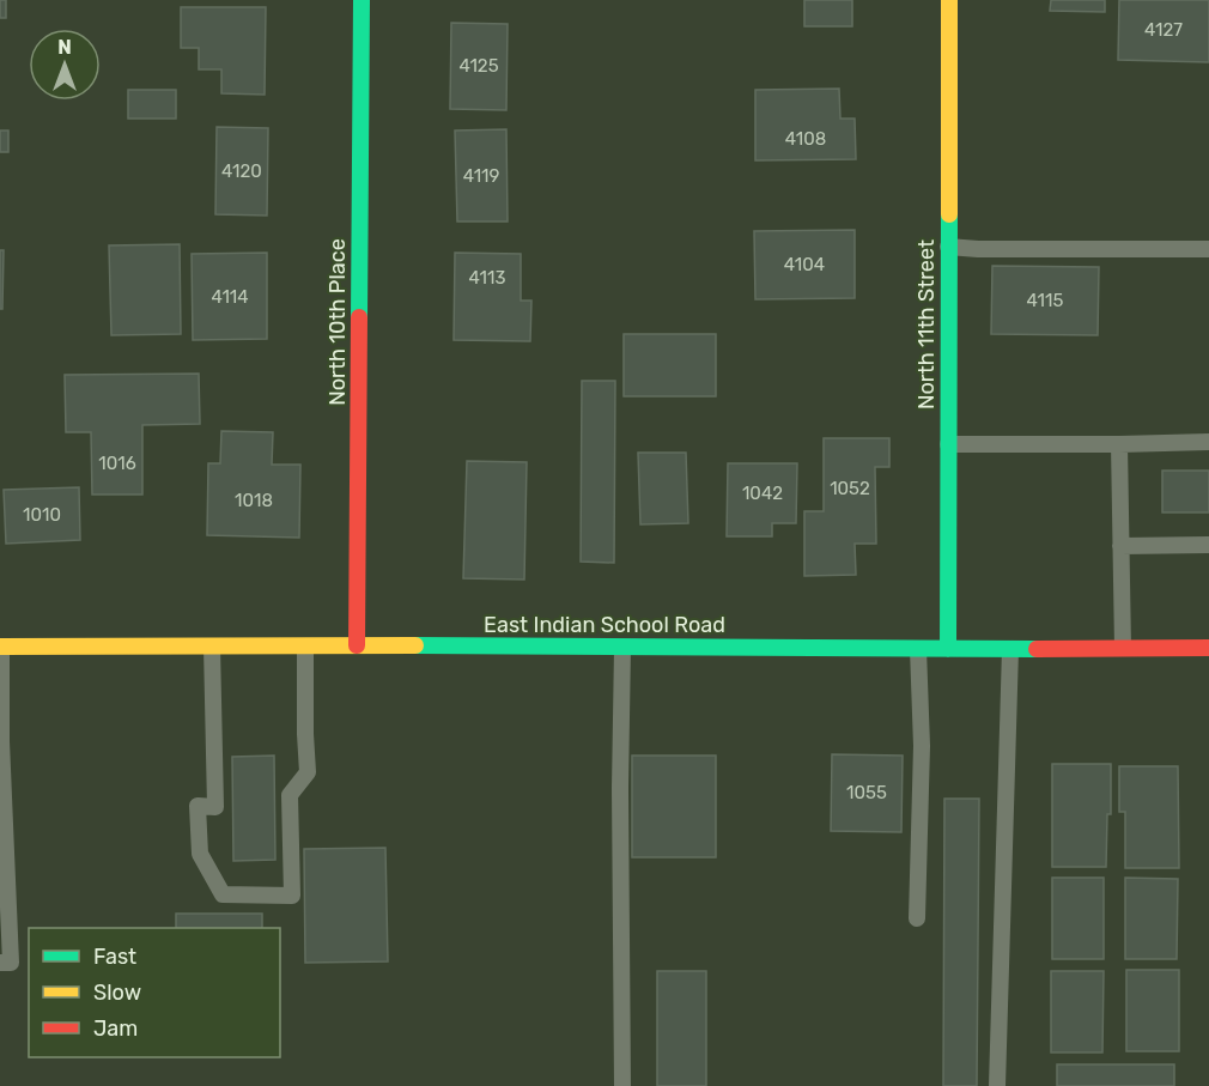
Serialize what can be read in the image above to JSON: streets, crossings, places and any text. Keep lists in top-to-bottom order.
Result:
{
  "streets": {
    "street": ["North 10th Place", "North 11th Street", "East Indian School Road"]
  },
  "crossings": [
    ["North 10th Place", "East Indian School Road"],
    ["North 11th Street", "East Indian School Road"]
  ],
  "house_numbers": [
    "4127",
    "4125",
    "4108",
    "4120",
    "4119",
    "4104",
    "4113",
    "4114",
    "4115",
    "1016",
    "1052",
    "1042",
    "1018",
    "1010",
    "1055"
  ],
  "legend": ["Fast", "Slow", "Jam"],
  "north": "top"
}
